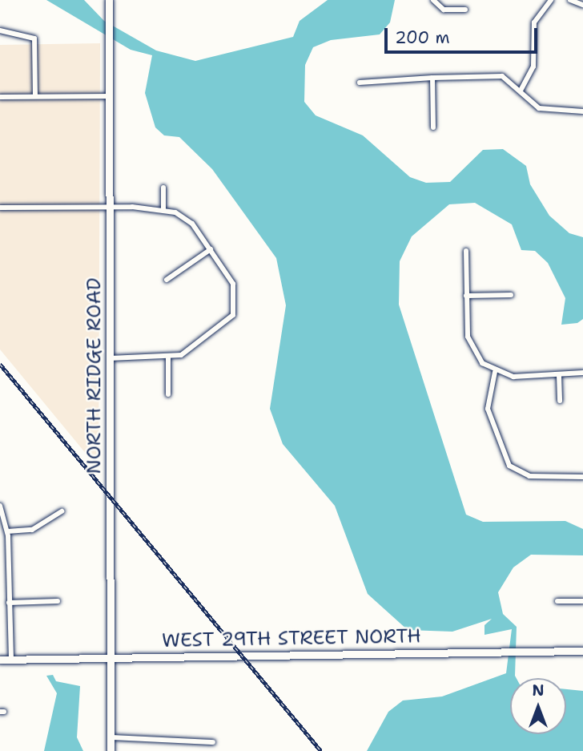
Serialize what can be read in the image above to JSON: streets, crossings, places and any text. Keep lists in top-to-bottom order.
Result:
{
  "streets": {
    "main road": ["NORTH RIDGE ROAD", "WEST 29TH STREET NORTH"]
  },
  "crossings": [
    ["NORTH RIDGE ROAD", "WEST 29TH STREET NORTH"]
  ],
  "scale_bar": "200 m",
  "north": "top"
}
